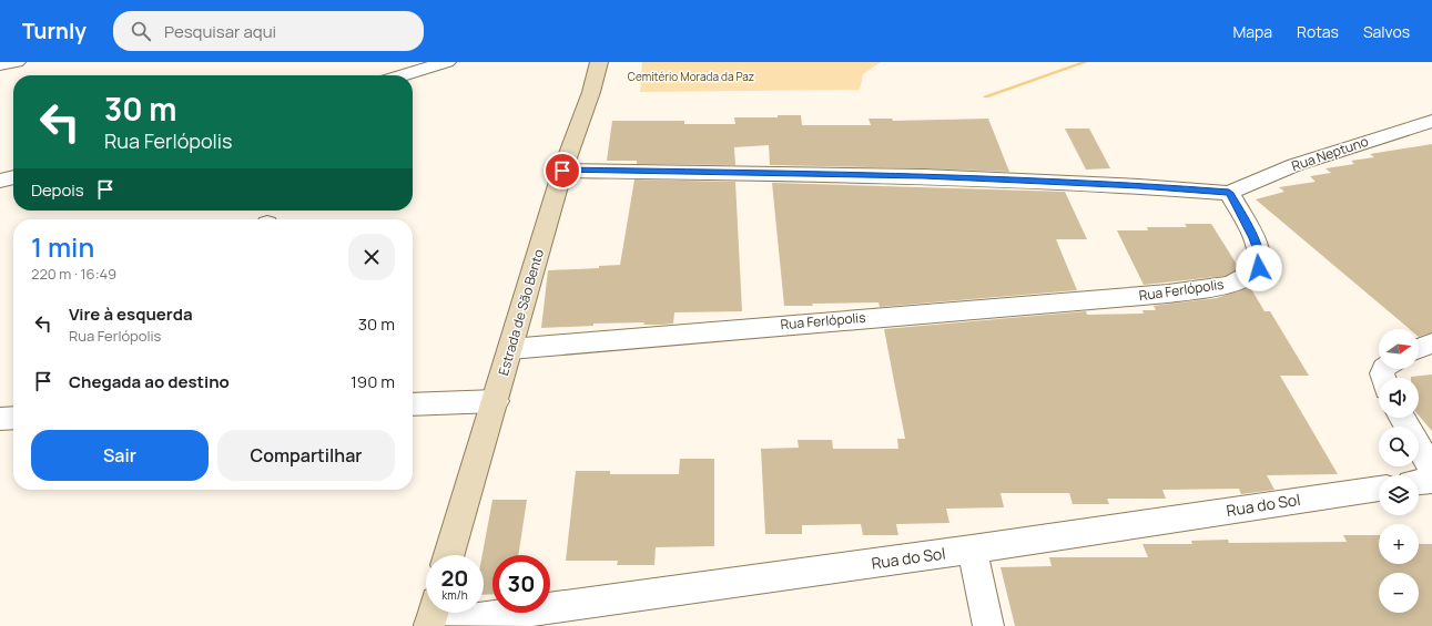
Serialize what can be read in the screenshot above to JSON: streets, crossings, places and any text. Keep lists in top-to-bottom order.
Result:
{
  "streets": {
    "street": [
      "Rua Neptuno",
      "Rua Ferlópolis",
      "Estrada de São Bento",
      "Rua do Sol"
    ]
  },
  "crossings": [
    ["Rua Neptuno", "Rua Ferlópolis"],
    ["Rua Ferlópolis", "Estrada de São Bento"]
  ],
  "parks": ["Cemitério Morada da Paz"],
  "north": "right",
  "page": {
    "header": "Turnly",
    "search": "Pesquisar aqui",
    "nav": ["Mapa", "Rotas", "Salvos"],
    "turn": ["30 m", "Rua Ferlópolis"],
    "then": "Depois",
    "heading": ["1 min", "220 m · 16:49"],
    "list": [
      {
        "name": "Vire à esquerda",
        "note": "Rua Ferlópolis",
        "value": "30 m"
      },
      {
        "name": "Chegada ao destino",
        "value": "190 m"
      }
    ],
    "map_buttons": ["+", "−"],
    "buttons": ["Sair", "Compartilhar"],
    "speed": "20 km/h",
    "limit": "30"
  }
}
